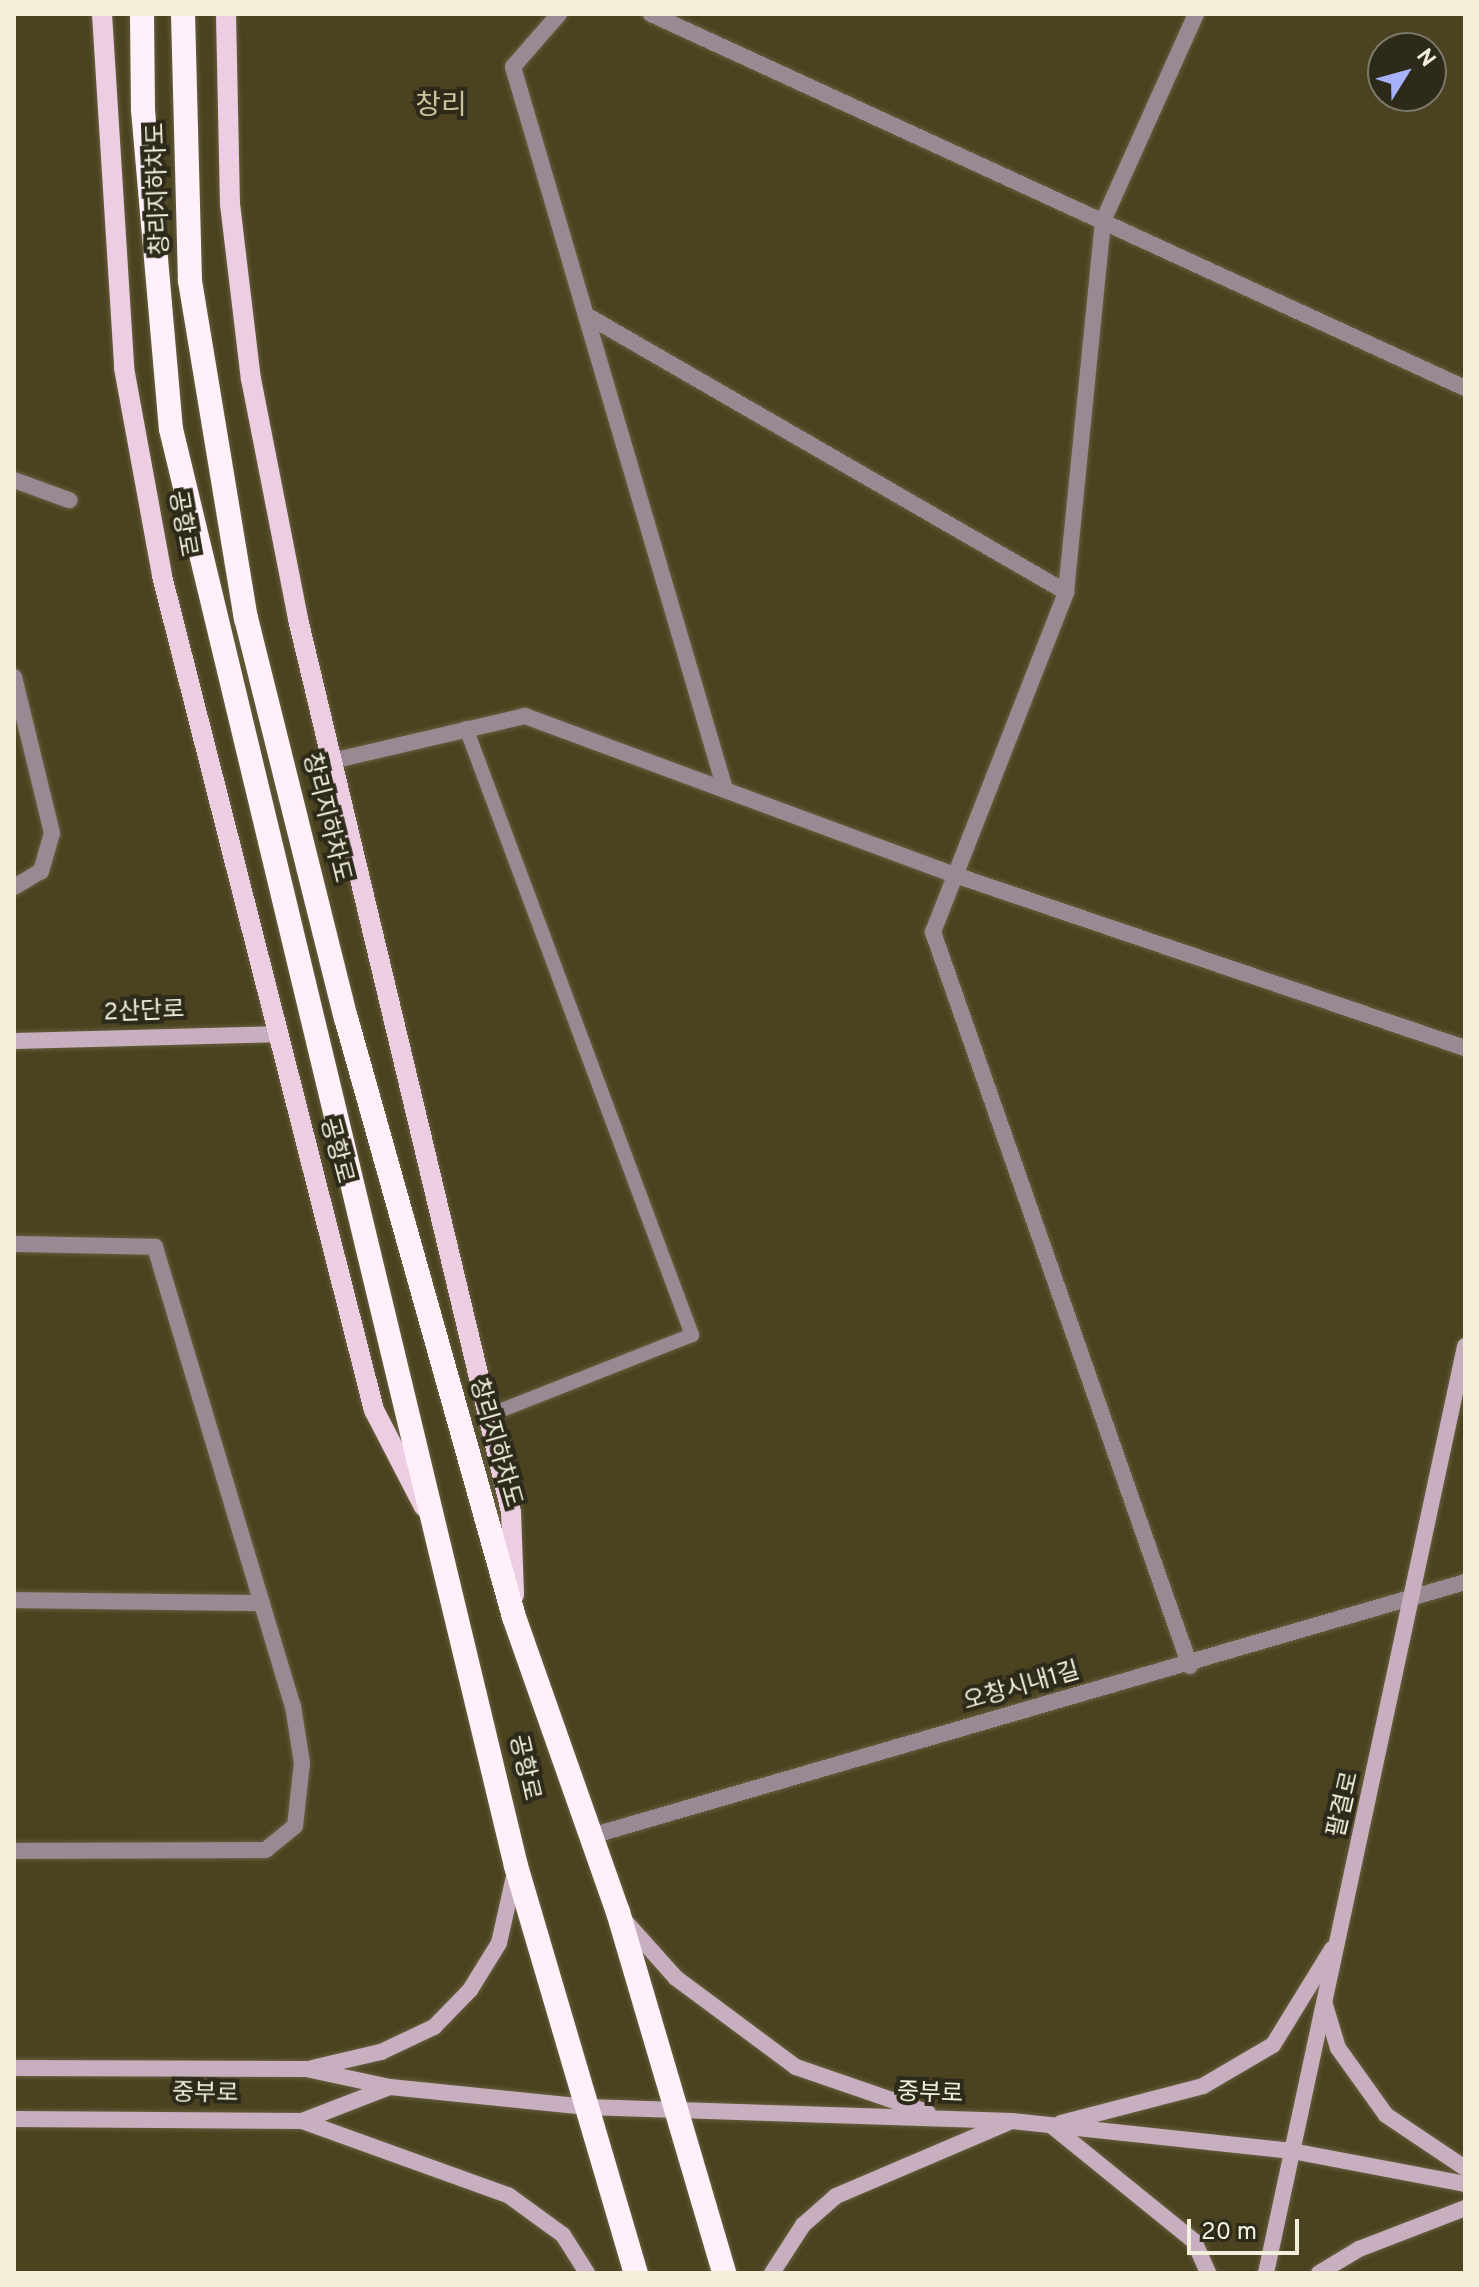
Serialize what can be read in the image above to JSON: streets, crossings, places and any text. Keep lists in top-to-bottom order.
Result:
{
  "streets": {
    "highway": ["창리지하차도", "공항로"],
    "main road": ["2산단로", "팔결로", "중부로"],
    "street": ["오창시내1길"]
  },
  "crossings": [
    ["창리지하차도", "공항로"],
    ["공항로", "2산단로"],
    ["공항로", "오창시내1길"],
    ["공항로", "중부로"],
    ["오창시내1길", "팔결로"],
    ["팔결로", "중부로"]
  ],
  "districts": ["창리"],
  "scale_bar": "20 m",
  "north": "top right"
}
